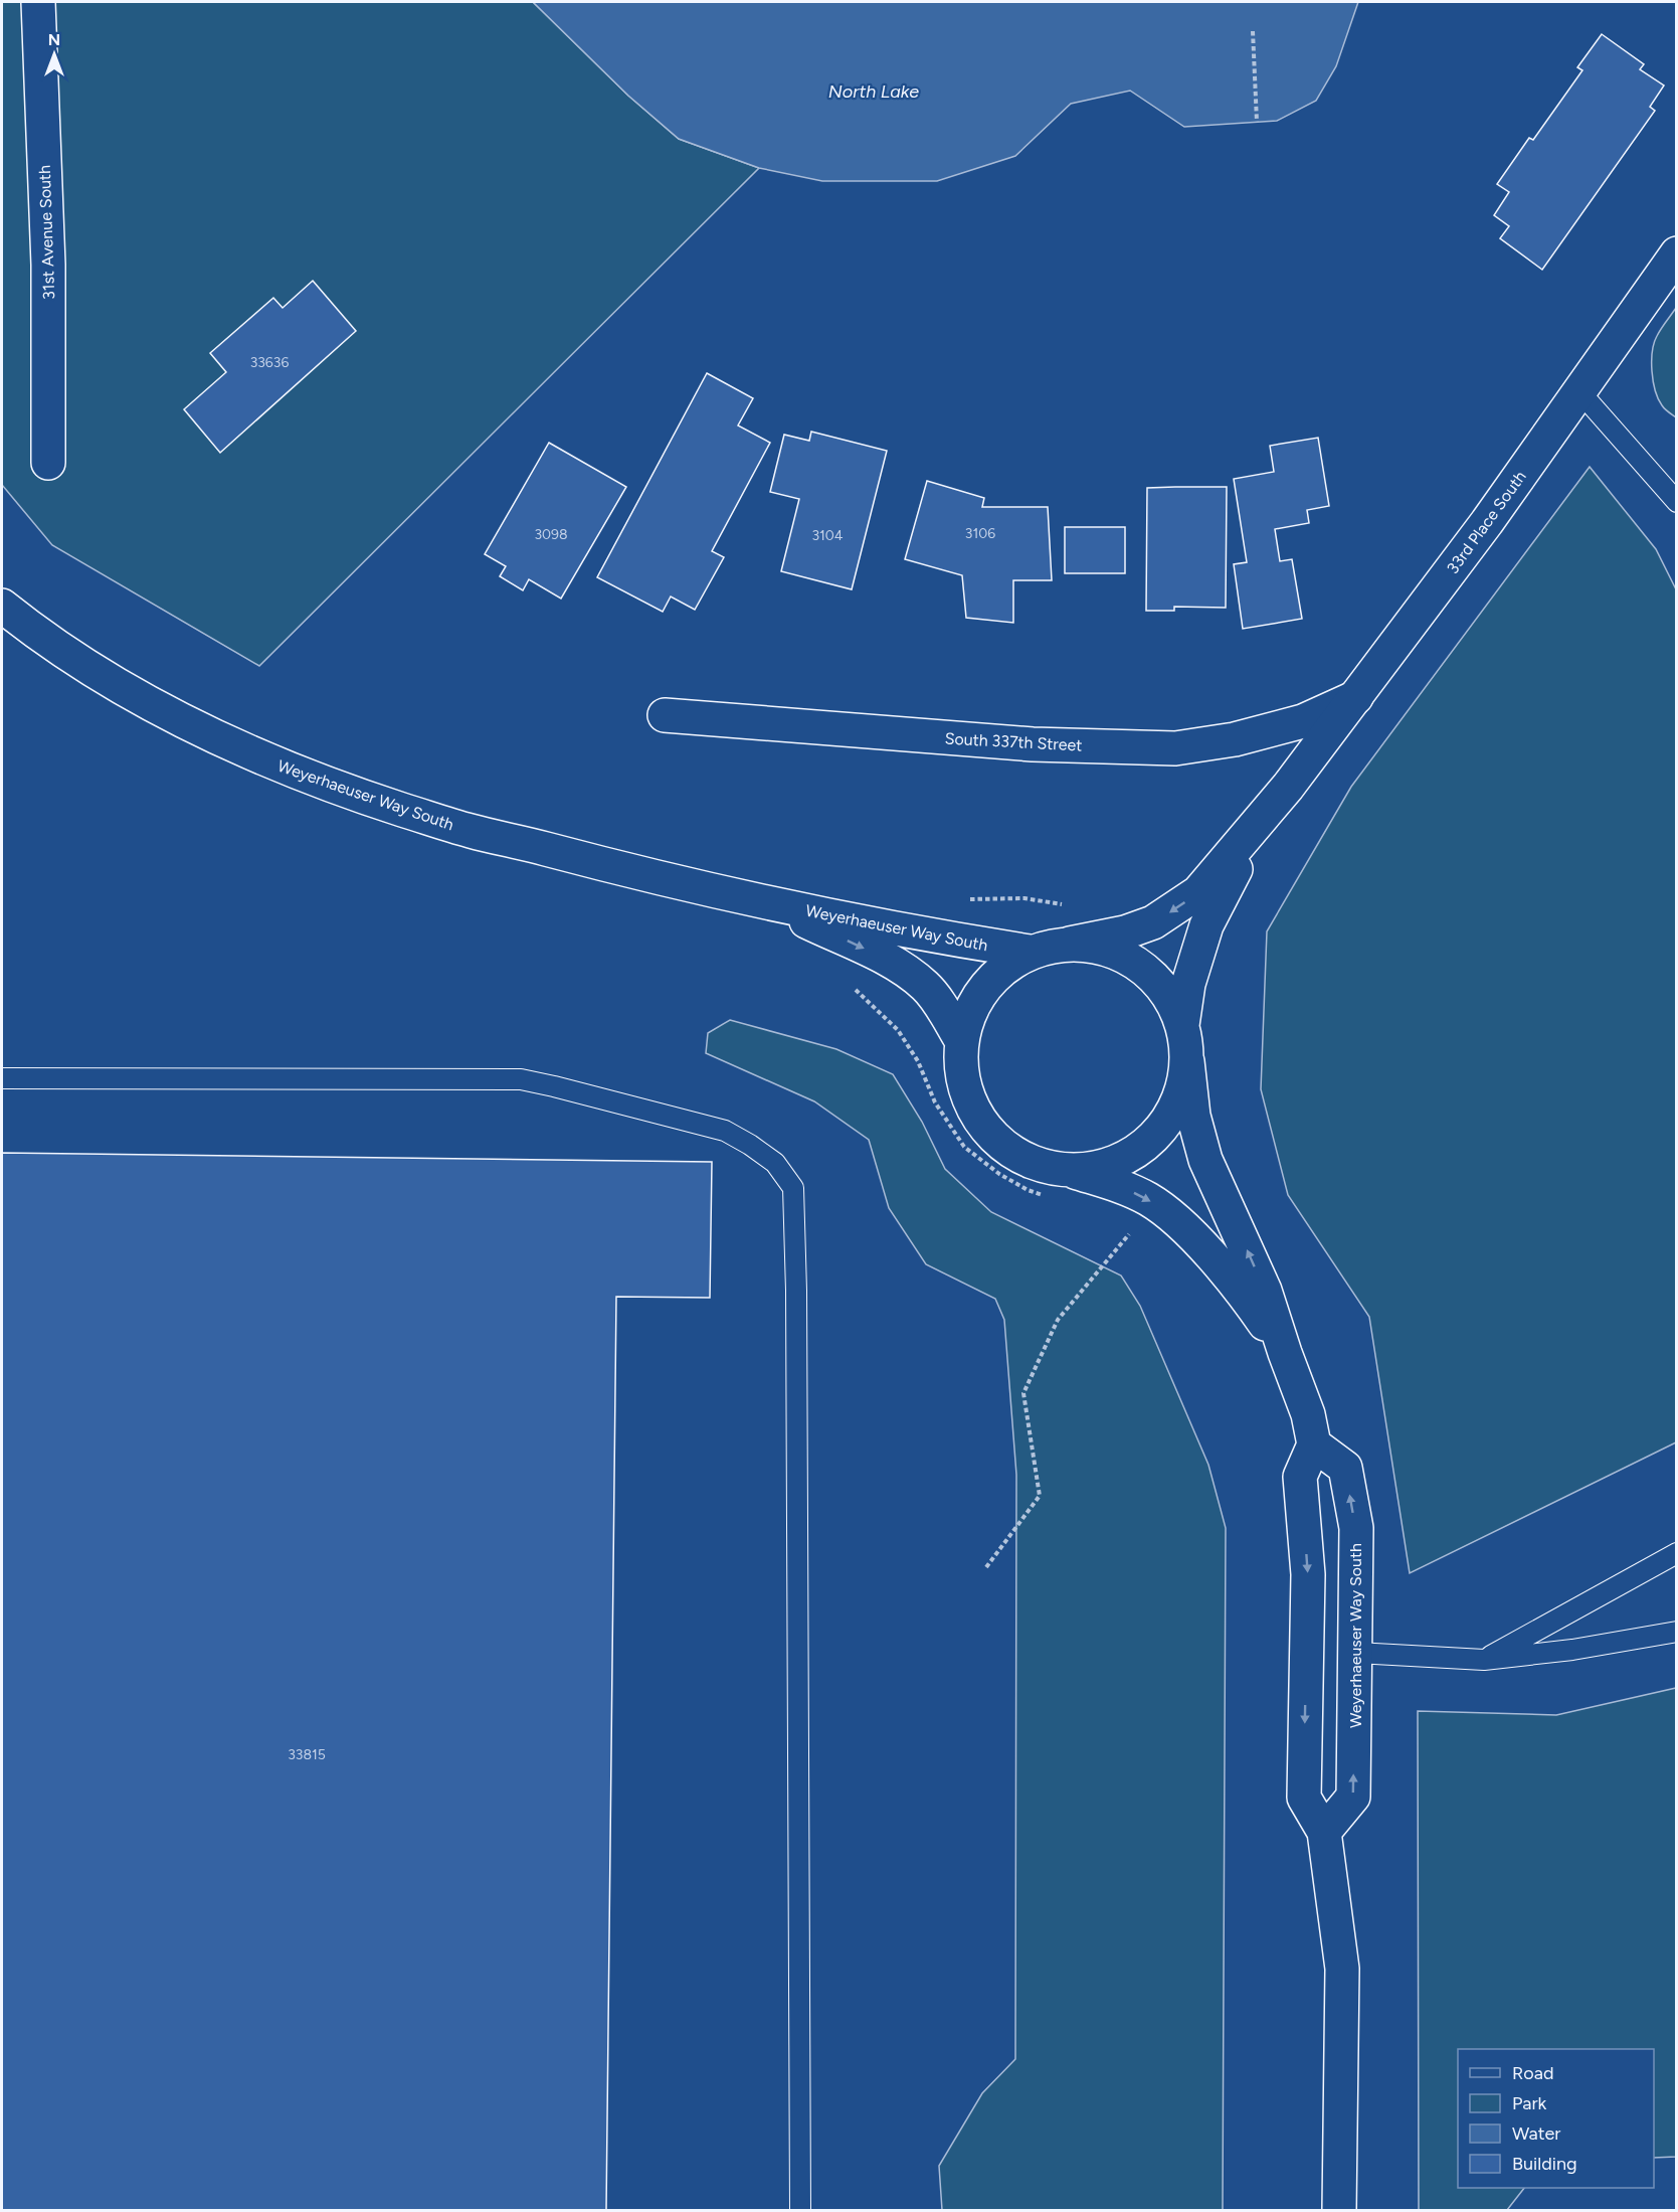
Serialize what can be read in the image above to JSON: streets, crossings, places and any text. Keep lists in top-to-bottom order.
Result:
{
  "streets": {
    "street": [
      "31st Avenue South",
      "33rd Place South",
      "South 337th Street",
      "Weyerhaeuser Way South"
    ]
  },
  "crossings": [
    ["33rd Place South", "South 337th Street"],
    ["33rd Place South", "Weyerhaeuser Way South"]
  ],
  "water": ["North Lake"],
  "house_numbers": [
    "33636",
    "3106",
    "3098",
    "3104",
    "33815"
  ],
  "legend": [
    "Road",
    "Park",
    "Water",
    "Building"
  ],
  "north": "top"
}
